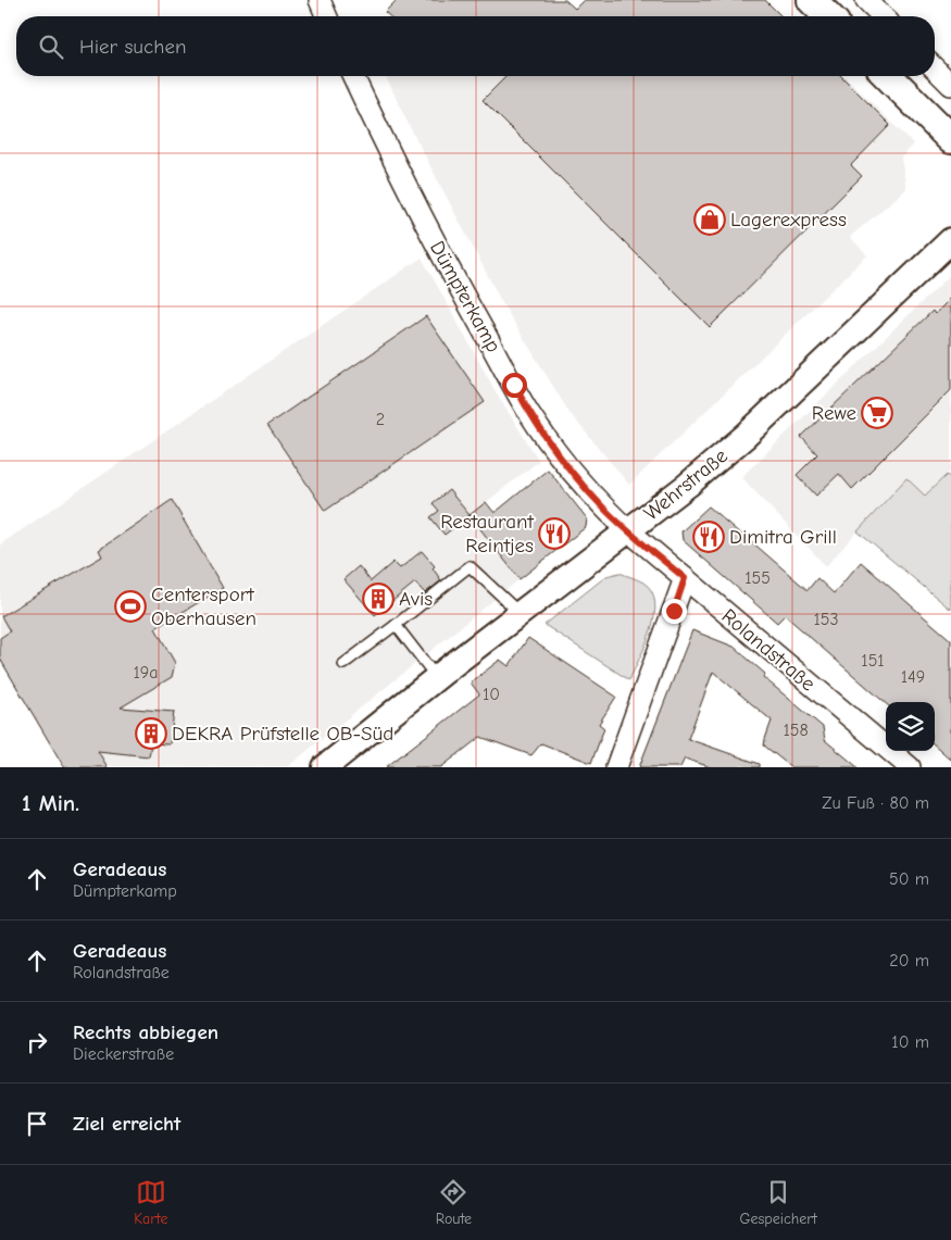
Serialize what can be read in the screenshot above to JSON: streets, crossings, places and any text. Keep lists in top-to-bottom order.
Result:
{
  "streets": {
    "street": ["Dümpterkamp", "Wehrstraße", "Rolandstraße"]
  },
  "crossings": [
    ["Dümpterkamp", "Wehrstraße"],
    ["Dümpterkamp", "Rolandstraße"],
    ["Wehrstraße", "Rolandstraße"]
  ],
  "places": {
    "shop": ["Lagerexpress"],
    "supermarket": ["Rewe"],
    "restaurant": ["Restaurant Reintjes", "Dimitra Grill"],
    "building": ["Avis", "DEKRA Prüfstelle OB-Süd"],
    "sports": ["Centersport Oberhausen"]
  },
  "house_numbers": [
    "2",
    "155",
    "153",
    "151",
    "19a",
    "149",
    "10",
    "158"
  ],
  "page": {
    "search": "Hier suchen",
    "heading": ["1 Min.", "Zu Fuß · 80 m"],
    "list": [
      ["Geradeaus", "Dümpterkamp", "50 m"],
      ["Geradeaus", "Rolandstraße", "20 m"],
      ["Rechts abbiegen", "Dieckerstraße", "10 m"],
      "Ziel erreicht"
    ],
    "nav": ["Karte", "Route", "Gespeichert"]
  }
}
